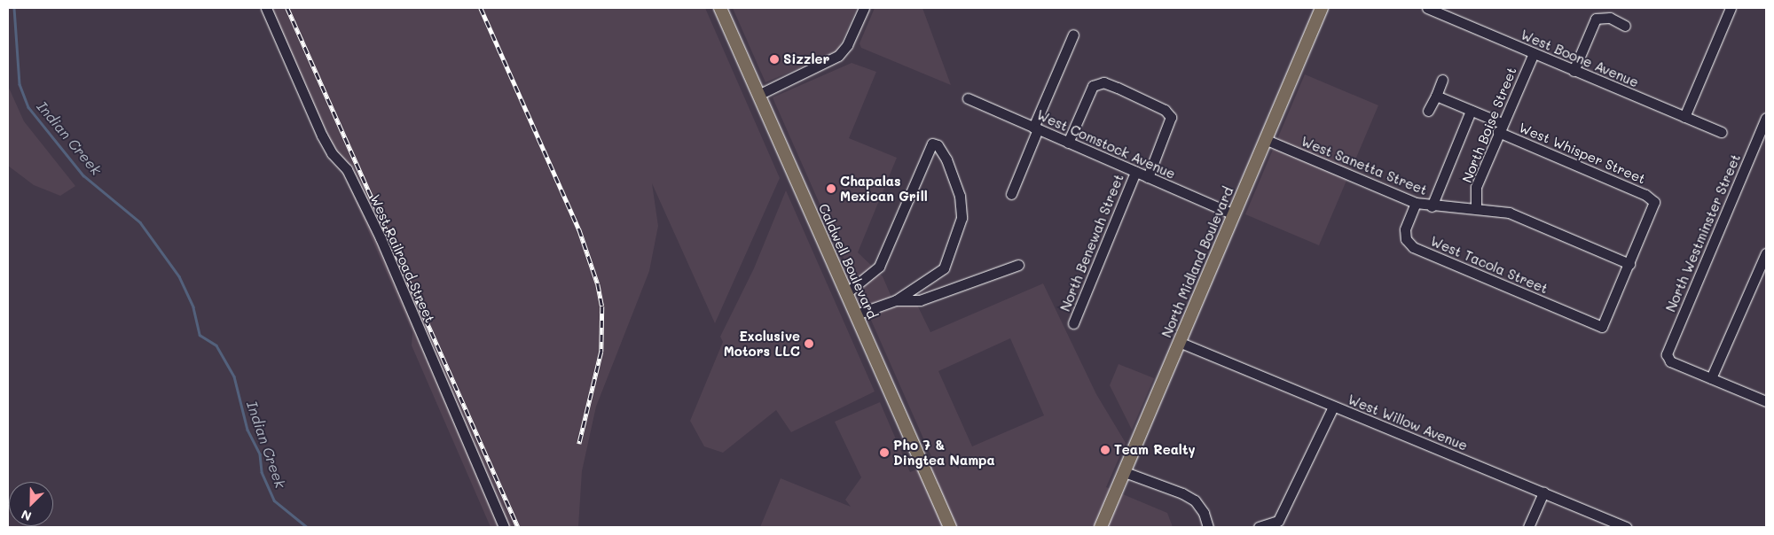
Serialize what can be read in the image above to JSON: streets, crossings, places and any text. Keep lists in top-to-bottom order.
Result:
{
  "streets": {
    "main road": ["Caldwell Boulevard", "North Midland Boulevard"],
    "street": [
      "West Boone Avenue",
      "North Boise Street",
      "West Comstock Avenue",
      "West Whisper Street",
      "West Sanetta Street",
      "North Westminster Street",
      "North Benewah Street",
      "West Railroad Street",
      "West Tacola Street",
      "West Willow Avenue"
    ]
  },
  "crossings": [
    ["West Boone Avenue", "North Boise Street"],
    ["North Boise Street", "West Whisper Street"],
    ["North Boise Street", "West Sanetta Street"],
    ["West Comstock Avenue", "North Benewah Street"],
    ["West Comstock Avenue", "North Midland Boulevard"],
    ["West Whisper Street", "West Sanetta Street"],
    ["West Whisper Street", "West Tacola Street"],
    ["West Sanetta Street", "North Midland Boulevard"],
    ["West Sanetta Street", "West Tacola Street"],
    ["North Midland Boulevard", "West Willow Avenue"]
  ],
  "water": ["Indian Creek"],
  "places": [
    "Sizzler",
    "Chapalas Mexican Grill",
    "Exclusive Motors LLC",
    "Team Realty",
    "Pho 7 & Dingtea Nampa"
  ],
  "north": "bottom left"
}
